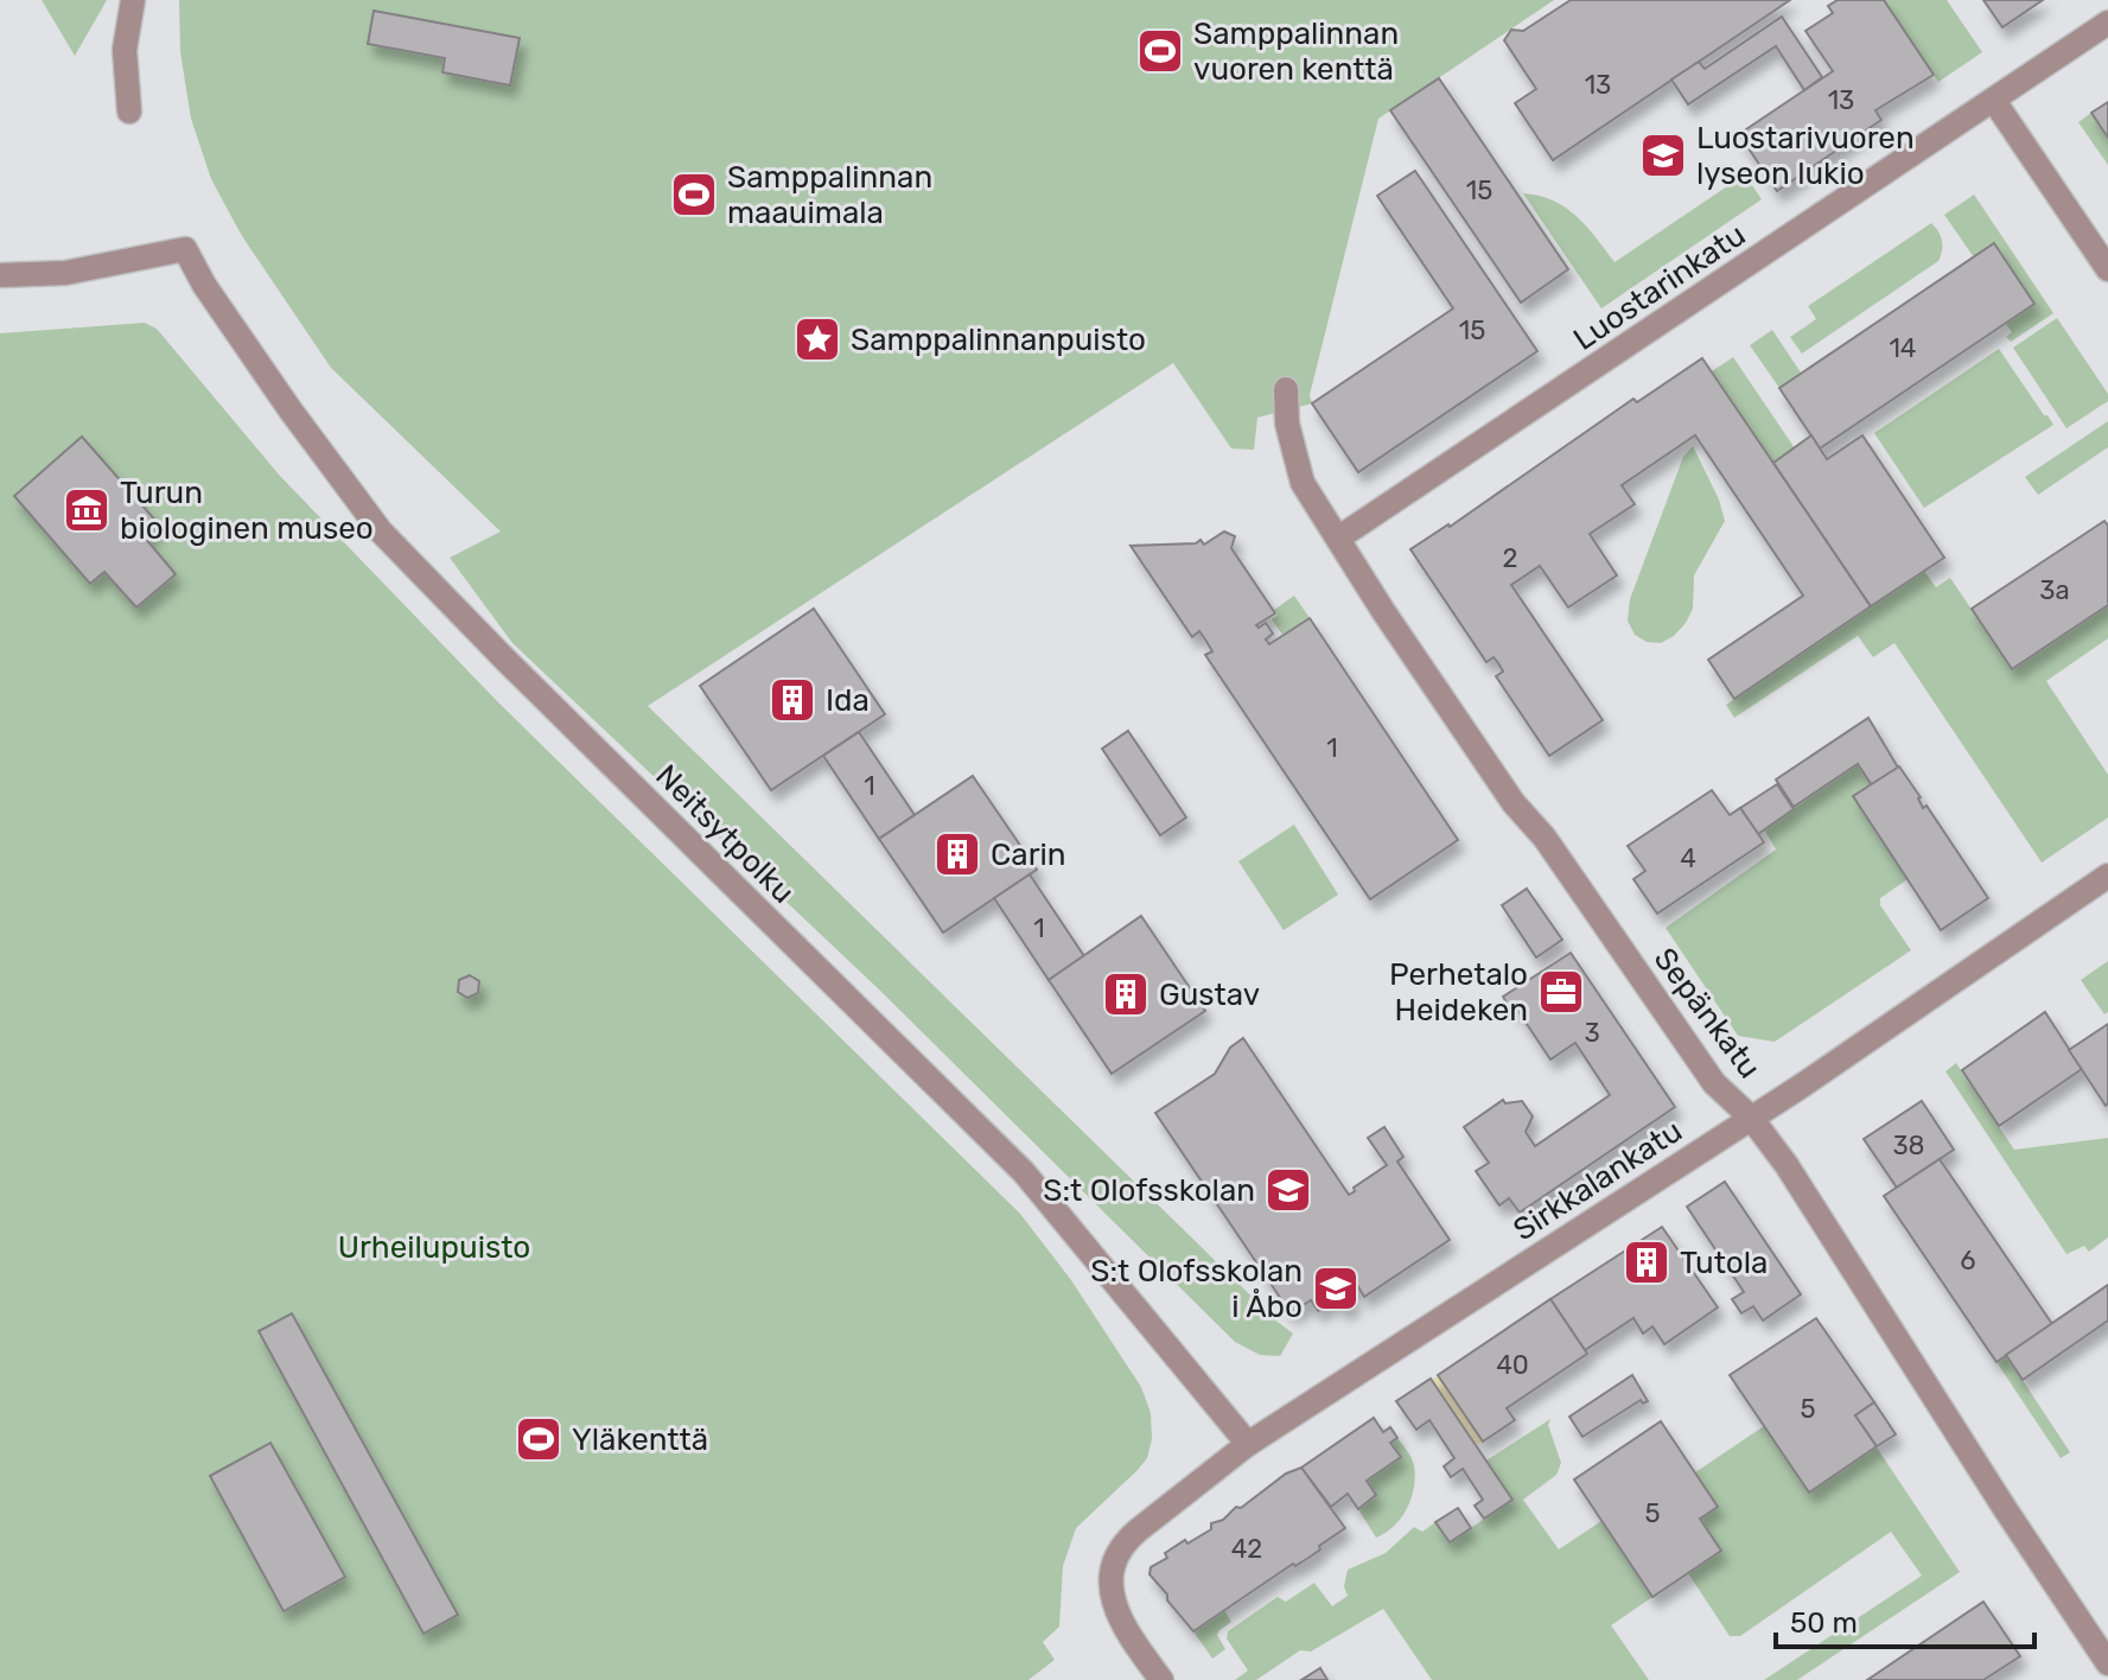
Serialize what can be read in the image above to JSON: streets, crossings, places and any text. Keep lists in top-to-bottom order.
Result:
{
  "streets": {
    "street": [
      "Luostarinkatu",
      "Neitsytpolku",
      "Sepänkatu",
      "Sirkkalankatu"
    ]
  },
  "crossings": [
    ["Luostarinkatu", "Sepänkatu"],
    ["Neitsytpolku", "Sirkkalankatu"],
    ["Sepänkatu", "Sirkkalankatu"]
  ],
  "parks": ["Urheilupuisto"],
  "places": {
    "sports": ["Samppalinnan vuoren kenttä", "Samppalinnan maauimala", "Yläkenttä"],
    "school or university": ["Luostarivuoren lyseon lukio", "S:t Olofsskolan", "S:t Olofsskolan i Åbo"],
    "place": ["Samppalinnanpuisto"],
    "museum": ["Turun biologinen museo"],
    "building": [
      "Ida",
      "Carin",
      "Gustav",
      "Tutola"
    ],
    "office": ["Perhetalo Heideken"]
  },
  "house_numbers": [
    "13",
    "13",
    "15",
    "15",
    "14",
    "2",
    "3a",
    "1",
    "1",
    "4",
    "1",
    "3",
    "38",
    "6",
    "40",
    "5",
    "5",
    "42"
  ],
  "scale_bar": "50 m"
}
